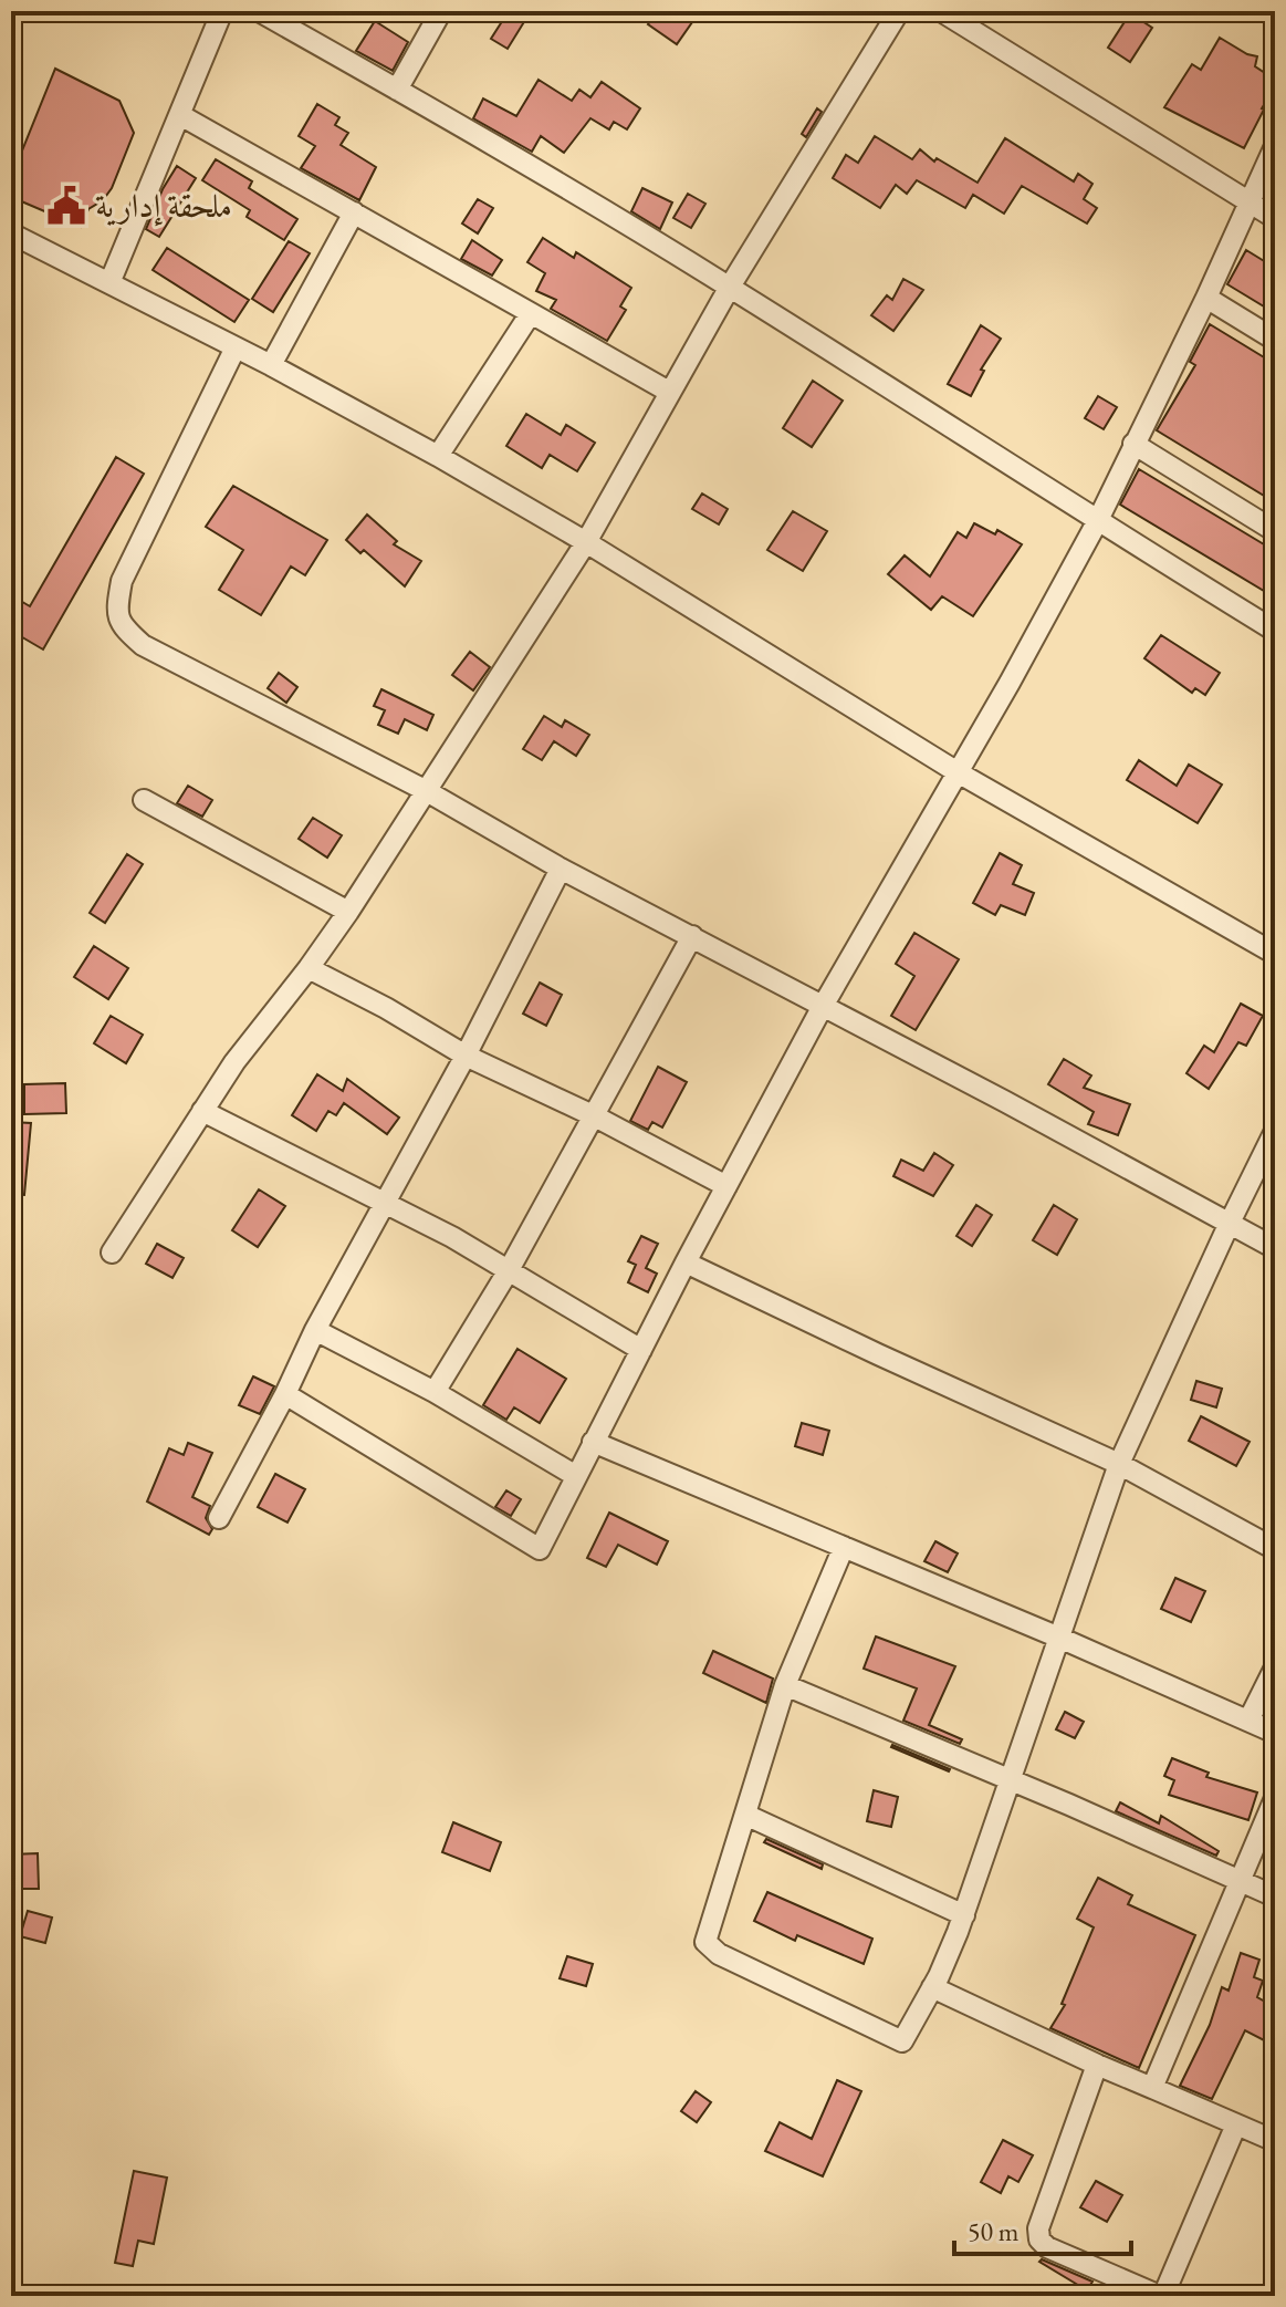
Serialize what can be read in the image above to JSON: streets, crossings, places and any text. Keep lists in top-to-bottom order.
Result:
{
  "places": {
    "public building": ["ملحقة إدارية"]
  },
  "scale_bar": "50 m"
}
